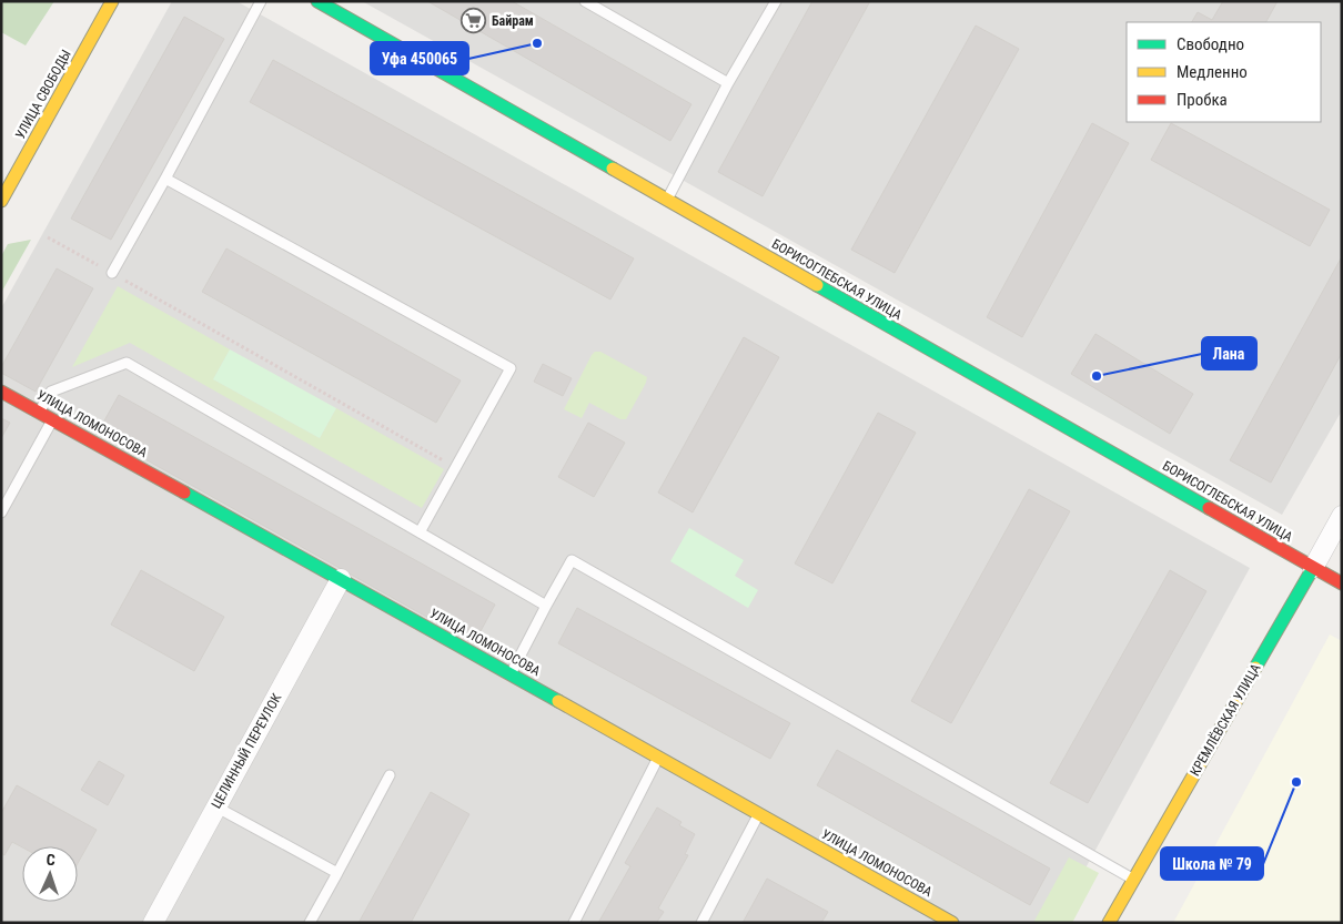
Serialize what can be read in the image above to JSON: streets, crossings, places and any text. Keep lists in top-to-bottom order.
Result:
{
  "streets": {
    "street": [
      "УЛИЦА СВОБОДЫ",
      "БОРИСОГЛЕБСКАЯ УЛИЦА",
      "УЛИЦА ЛОМОНОСОВА",
      "КРЕМЛЁВСКАЯ УЛИЦА",
      "ЦЕЛИННЫЙ ПЕРЕУЛОК"
    ]
  },
  "crossings": [
    ["БОРИСОГЛЕБСКАЯ УЛИЦА", "КРЕМЛЁВСКАЯ УЛИЦА"],
    ["УЛИЦА ЛОМОНОСОВА", "ЦЕЛИННЫЙ ПЕРЕУЛОК"]
  ],
  "places": {
    "supermarket": ["Байрам"],
    "other": ["Уфа 450065", "Лана", "Школа № 79"]
  },
  "legend": ["Свободно", "Медленно", "Пробка"],
  "north": "top"
}
